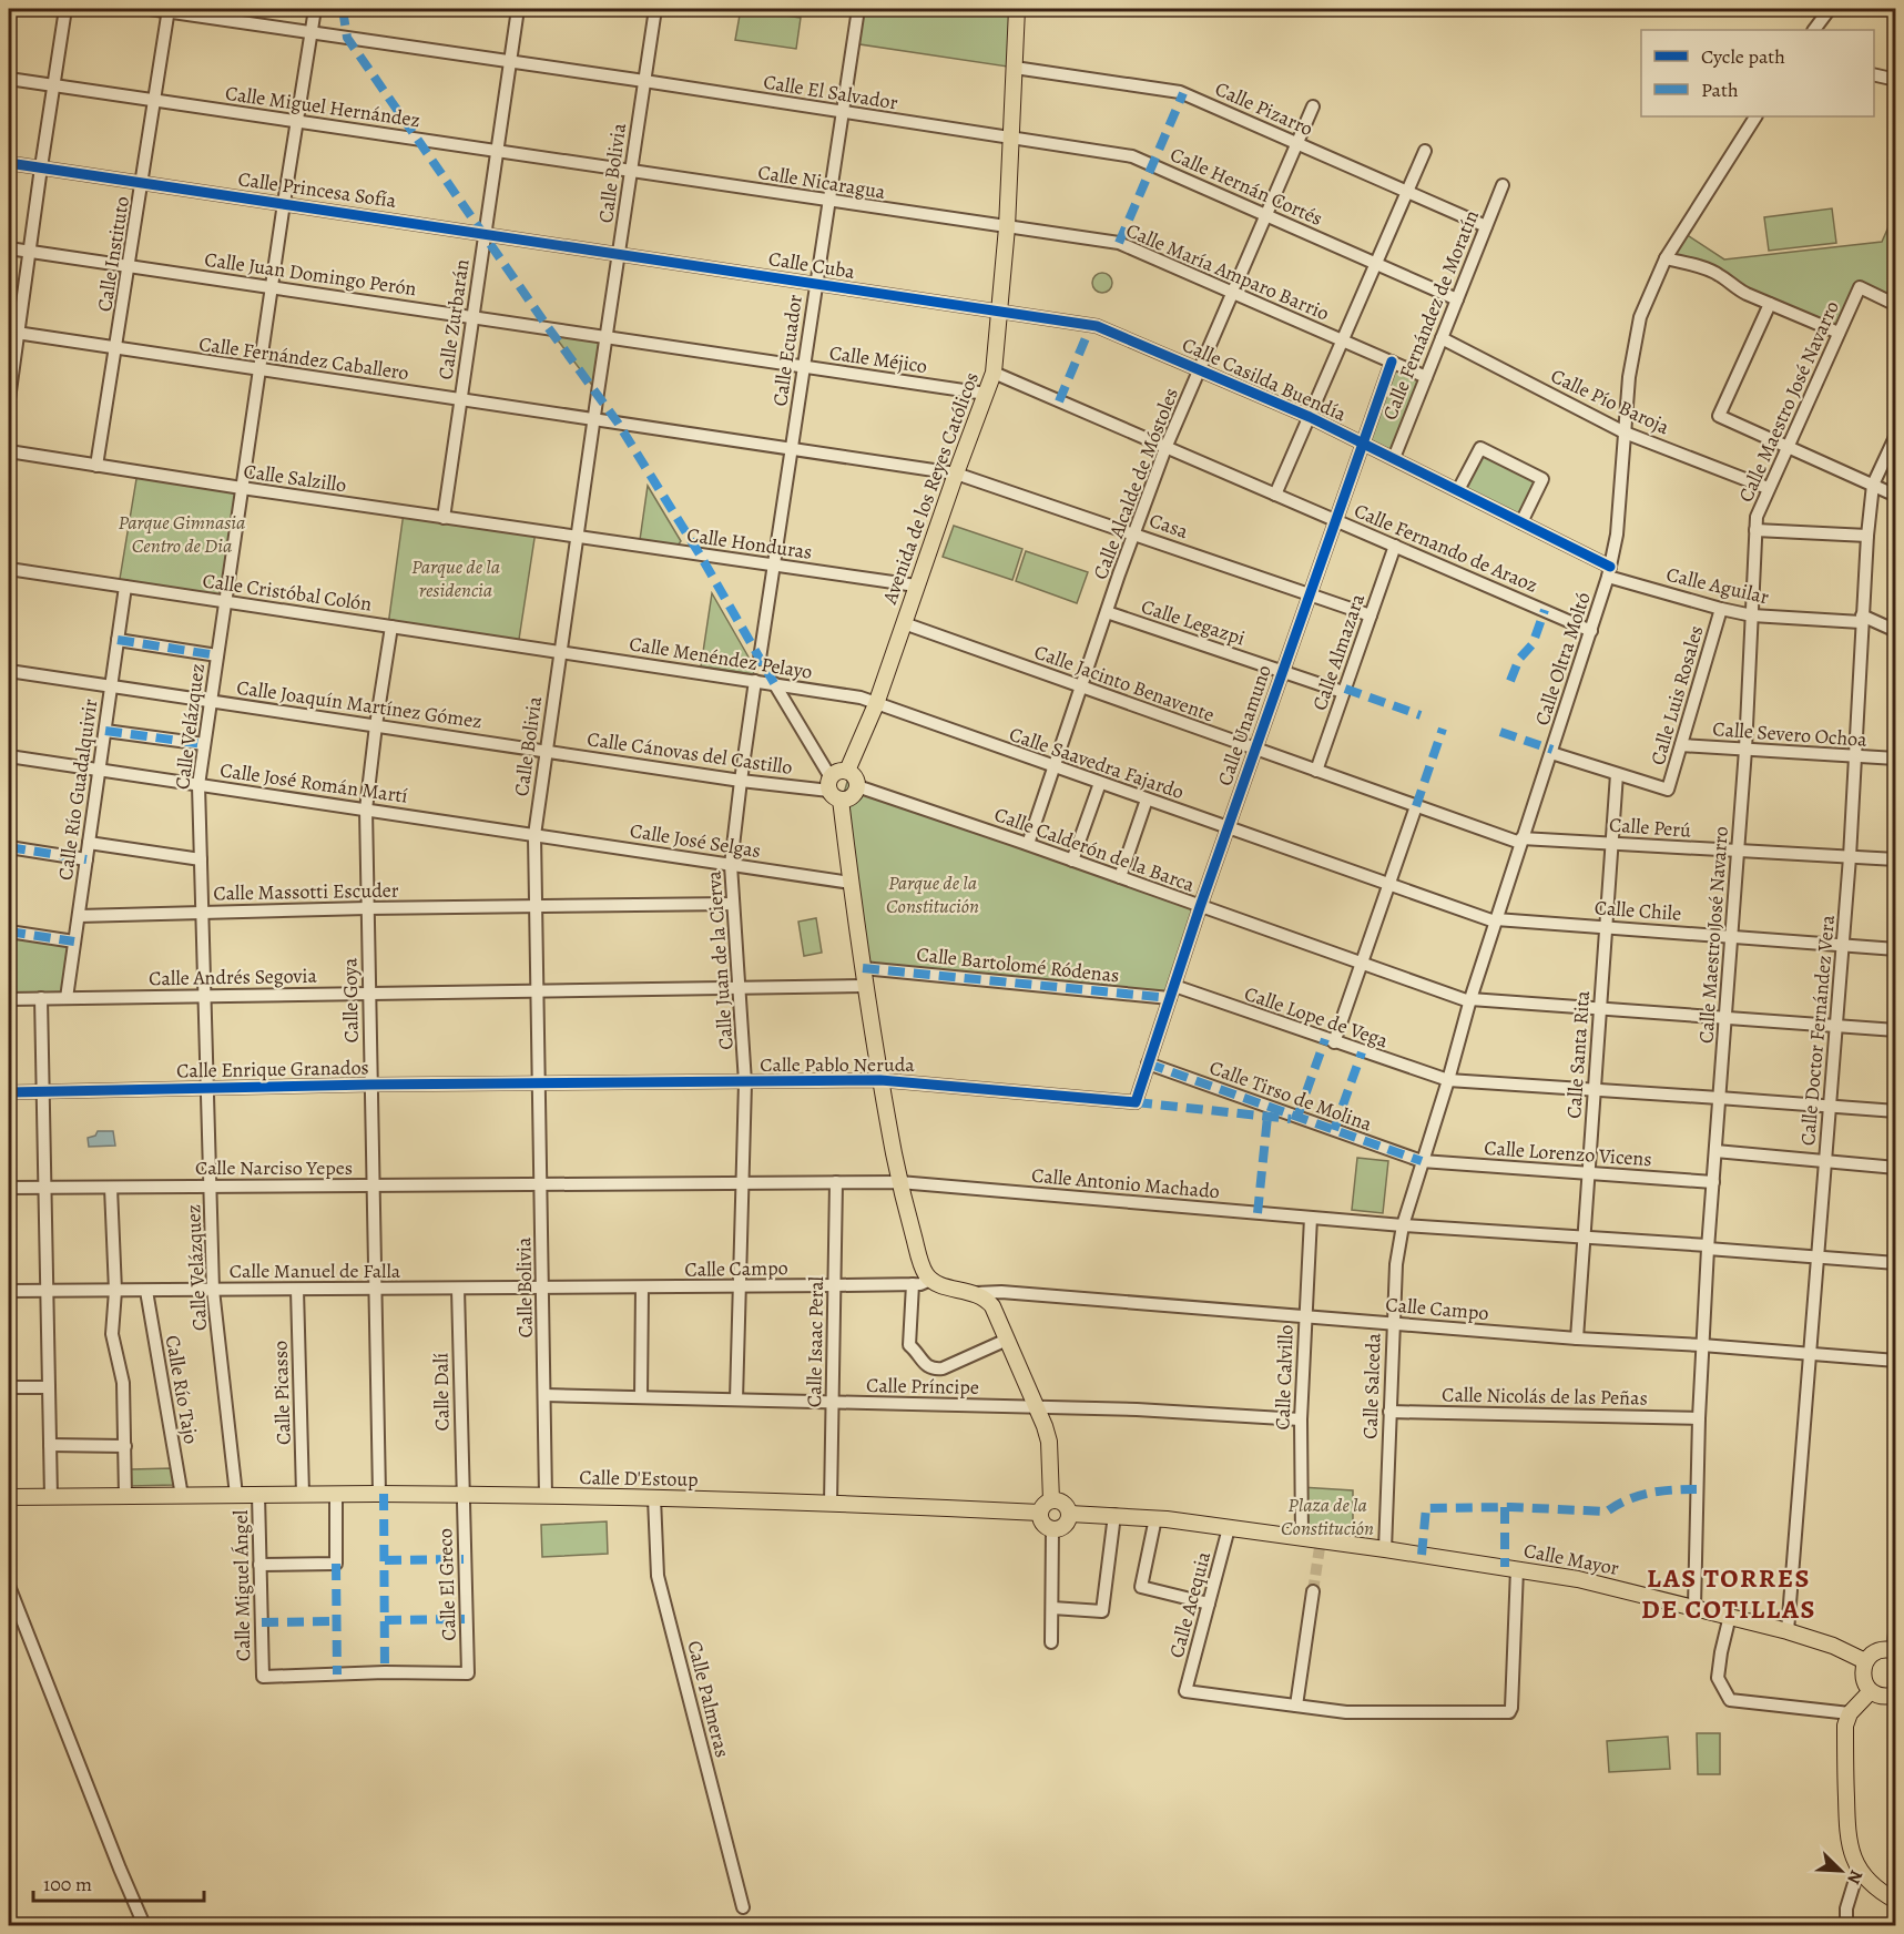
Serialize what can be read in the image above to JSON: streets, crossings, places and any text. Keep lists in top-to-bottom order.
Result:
{
  "streets": {
    "main road": ["Avenida de los Reyes Católicos", "Calle D'Estoup", "Calle Mayor"],
    "street": [
      "Calle El Salvador",
      "Calle Miguel Hernández",
      "Calle Pizarro",
      "Calle Bolivia",
      "Calle Nicaragua",
      "Calle Hernán Cortés",
      "Calle Princesa Sofía",
      "Calle Instituto",
      "Calle Cuba",
      "Calle María Amparo Barrio",
      "Calle Juan Domingo Perón",
      "Calle Fernández de Moratín",
      "Calle Zurbarán",
      "Calle Ecuador",
      "Calle Fernández Caballero",
      "Calle Méjico",
      "Calle Casilda Buendía",
      "Calle Pío Baroja",
      "Calle Maestro José Navarro",
      "Calle Salzillo",
      "Calle Alcalde de Móstoles",
      "Casa",
      "Calle Honduras",
      "Calle Fernando de Araoz",
      "Calle Aguilar",
      "Calle Cristóbal Colón",
      "Calle Legazpi",
      "Calle Almazara",
      "Calle Menéndez Pelayo",
      "Calle Oltra Moltó",
      "Calle Jacinto Benavente",
      "Calle Luis Rosales",
      "Calle Joaquín Martínez Gómez",
      "Calle Unamuno",
      "Calle Velázquez",
      "Calle Severo Ochoa",
      "Calle Cánovas del Castillo",
      "Calle Saavedra Fajardo",
      "Calle José Román Martí",
      "Calle Río Guadalquivir",
      "Calle Perú",
      "Calle José Selgas",
      "Calle Calderón de la Barca",
      "Calle Massotti Escuder",
      "Calle Chile",
      "Calle Juan de la Cierva",
      "Calle Bartolomé Ródenas",
      "Calle Andrés Segovia",
      "Calle Goya",
      "Calle Lope de Vega",
      "Calle Doctor Fernández Vera",
      "Calle Santa Rita",
      "Calle Pablo Neruda",
      "Calle Enrique Granados",
      "Calle Tirso de Molina",
      "Calle Lorenzo Vicens",
      "Calle Narciso Yepes",
      "Calle Antonio Machado",
      "Calle Campo",
      "Calle Manuel de Falla",
      "Calle Isaac Peral",
      "Calle Calvillo",
      "Calle Príncipe",
      "Calle Salceda",
      "Calle Río Tajo",
      "Calle Dalí",
      "Calle Picasso",
      "Calle Nicolás de las Peñas",
      "Calle El Greco",
      "Calle Miguel Ángel",
      "Calle Acequia",
      "Calle Palmeras"
    ]
  },
  "crossings": [
    ["Calle El Salvador", "Calle Bolivia"],
    ["Calle El Salvador", "Calle Hernán Cortés"],
    ["Calle El Salvador", "Calle Instituto"],
    ["Calle El Salvador", "Calle Zurbarán"],
    ["Calle El Salvador", "Calle Ecuador"],
    ["Calle El Salvador", "Avenida de los Reyes Católicos"],
    ["Calle El Salvador", "Calle Velázquez"],
    ["Calle Miguel Hernández", "Calle Bolivia"],
    ["Calle Miguel Hernández", "Calle Nicaragua"],
    ["Calle Miguel Hernández", "Calle Instituto"],
    ["Calle Miguel Hernández", "Calle Zurbarán"],
    ["Calle Miguel Hernández", "Calle Velázquez"],
    ["Calle Pizarro", "Calle Fernández de Moratín"],
    ["Calle Pizarro", "Calle Alcalde de Móstoles"],
    ["Calle Pizarro", "Avenida de los Reyes Católicos"],
    ["Calle Bolivia", "Calle Nicaragua"],
    ["Calle Bolivia", "Calle Princesa Sofía"],
    ["Calle Bolivia", "Calle Cuba"],
    ["Calle Bolivia", "Calle Juan Domingo Perón"],
    ["Calle Bolivia", "Calle Fernández Caballero"],
    ["Calle Bolivia", "Calle Méjico"],
    ["Calle Bolivia", "Calle Salzillo"],
    ["Calle Bolivia", "Calle Honduras"],
    ["Calle Bolivia", "Calle Cristóbal Colón"],
    ["Calle Bolivia", "Calle Menéndez Pelayo"],
    ["Calle Bolivia", "Calle Joaquín Martínez Gómez"],
    ["Calle Bolivia", "Calle Cánovas del Castillo"],
    ["Calle Bolivia", "Calle José Román Martí"],
    ["Calle Bolivia", "Calle José Selgas"],
    ["Calle Bolivia", "Calle Massotti Escuder"],
    ["Calle Bolivia", "Calle Andrés Segovia"],
    ["Calle Bolivia", "Calle Pablo Neruda"],
    ["Calle Bolivia", "Calle Enrique Granados"],
    ["Calle Bolivia", "Calle Narciso Yepes"],
    ["Calle Bolivia", "Calle Antonio Machado"],
    ["Calle Bolivia", "Calle Campo"],
    ["Calle Bolivia", "Calle Manuel de Falla"],
    ["Calle Bolivia", "Calle Príncipe"],
    ["Calle Bolivia", "Calle D'Estoup"],
    ["Calle Nicaragua", "Calle María Amparo Barrio"],
    ["Calle Nicaragua", "Calle Ecuador"],
    ["Calle Nicaragua", "Avenida de los Reyes Católicos"],
    ["Calle Hernán Cortés", "Calle Fernández de Moratín"],
    ["Calle Hernán Cortés", "Calle Alcalde de Móstoles"],
    ["Calle Hernán Cortés", "Avenida de los Reyes Católicos"],
    ["Calle Princesa Sofía", "Calle Instituto"],
    ["Calle Princesa Sofía", "Calle Cuba"],
    ["Calle Princesa Sofía", "Calle Zurbarán"],
    ["Calle Princesa Sofía", "Calle Velázquez"],
    ["Calle Instituto", "Calle Juan Domingo Perón"],
    ["Calle Instituto", "Calle Fernández Caballero"],
    ["Calle Instituto", "Calle Salzillo"],
    ["Calle Cuba", "Calle Ecuador"],
    ["Calle Cuba", "Calle Casilda Buendía"],
    ["Calle Cuba", "Avenida de los Reyes Católicos"],
    ["Calle María Amparo Barrio", "Calle Fernández de Moratín"],
    ["Calle María Amparo Barrio", "Calle Alcalde de Móstoles"],
    ["Calle María Amparo Barrio", "Avenida de los Reyes Católicos"],
    ["Calle María Amparo Barrio", "Calle Unamuno"],
    ["Calle Juan Domingo Perón", "Calle Zurbarán"],
    ["Calle Juan Domingo Perón", "Calle Méjico"],
    ["Calle Juan Domingo Perón", "Calle Velázquez"],
    ["Calle Fernández de Moratín", "Calle Casilda Buendía"],
    ["Calle Fernández de Moratín", "Calle Pío Baroja"],
    ["Calle Zurbarán", "Calle Fernández Caballero"],
    ["Calle Zurbarán", "Calle Salzillo"],
    ["Calle Ecuador", "Calle Fernández Caballero"],
    ["Calle Ecuador", "Calle Méjico"],
    ["Calle Ecuador", "Casa"],
    ["Calle Ecuador", "Calle Honduras"],
    ["Calle Fernández Caballero", "Casa"],
    ["Calle Fernández Caballero", "Calle Velázquez"],
    ["Calle Méjico", "Avenida de los Reyes Católicos"],
    ["Calle Casilda Buendía", "Calle Alcalde de Móstoles"],
    ["Calle Casilda Buendía", "Avenida de los Reyes Católicos"],
    ["Calle Casilda Buendía", "Calle Aguilar"],
    ["Calle Casilda Buendía", "Calle Oltra Moltó"],
    ["Calle Casilda Buendía", "Calle Unamuno"],
    ["Calle Pío Baroja", "Calle Maestro José Navarro"],
    ["Calle Pío Baroja", "Calle Oltra Moltó"],
    ["Calle Maestro José Navarro", "Calle Aguilar"],
    ["Calle Maestro José Navarro", "Calle Severo Ochoa"],
    ["Calle Maestro José Navarro", "Calle Perú"],
    ["Calle Maestro José Navarro", "Calle Calderón de la Barca"],
    ["Calle Maestro José Navarro", "Calle Chile"],
    ["Calle Maestro José Navarro", "Calle Lope de Vega"],
    ["Calle Maestro José Navarro", "Calle Lorenzo Vicens"],
    ["Calle Maestro José Navarro", "Calle Antonio Machado"],
    ["Calle Maestro José Navarro", "Calle Campo"],
    ["Calle Maestro José Navarro", "Calle Nicolás de las Peñas"],
    ["Calle Maestro José Navarro", "Calle Mayor"],
    ["Calle Salzillo", "Calle Honduras"],
    ["Calle Salzillo", "Calle Velázquez"],
    ["Calle Alcalde de Móstoles", "Casa"],
    ["Calle Alcalde de Móstoles", "Calle Fernando de Araoz"],
    ["Calle Alcalde de Móstoles", "Calle Legazpi"],
    ["Calle Alcalde de Móstoles", "Calle Jacinto Benavente"],
    ["Calle Alcalde de Móstoles", "Calle Saavedra Fajardo"],
    ["Calle Alcalde de Móstoles", "Calle Calderón de la Barca"],
    ["Avenida de los Reyes Católicos", "Casa"],
    ["Avenida de los Reyes Católicos", "Calle Honduras"],
    ["Avenida de los Reyes Católicos", "Calle Fernando de Araoz"],
    ["Avenida de los Reyes Católicos", "Calle Menéndez Pelayo"],
    ["Avenida de los Reyes Católicos", "Calle Jacinto Benavente"],
    ["Avenida de los Reyes Católicos", "Calle Saavedra Fajardo"],
    ["Casa", "Calle Almazara"],
    ["Casa", "Calle Unamuno"],
    ["Calle Fernando de Araoz", "Calle Almazara"],
    ["Calle Fernando de Araoz", "Calle Oltra Moltó"],
    ["Calle Fernando de Araoz", "Calle Unamuno"],
    ["Calle Aguilar", "Calle Oltra Moltó"],
    ["Calle Aguilar", "Calle Luis Rosales"],
    ["Calle Aguilar", "Calle Doctor Fernández Vera"],
    ["Calle Cristóbal Colón", "Calle Menéndez Pelayo"],
    ["Calle Cristóbal Colón", "Calle Velázquez"],
    ["Calle Cristóbal Colón", "Calle Río Guadalquivir"],
    ["Calle Cristóbal Colón", "Calle Goya"],
    ["Calle Legazpi", "Calle Almazara"],
    ["Calle Legazpi", "Calle Unamuno"],
    ["Calle Almazara", "Calle Jacinto Benavente"],
    ["Calle Menéndez Pelayo", "Calle Saavedra Fajardo"],
    ["Calle Menéndez Pelayo", "Calle Juan de la Cierva"],
    ["Calle Oltra Moltó", "Calle Jacinto Benavente"],
    ["Calle Oltra Moltó", "Calle Luis Rosales"],
    ["Calle Oltra Moltó", "Calle Saavedra Fajardo"],
    ["Calle Oltra Moltó", "Calle Perú"],
    ["Calle Oltra Moltó", "Calle Calderón de la Barca"],
    ["Calle Oltra Moltó", "Calle Chile"],
    ["Calle Oltra Moltó", "Calle Lope de Vega"],
    ["Calle Oltra Moltó", "Calle Tirso de Molina"],
    ["Calle Oltra Moltó", "Calle Lorenzo Vicens"],
    ["Calle Oltra Moltó", "Calle Antonio Machado"],
    ["Calle Oltra Moltó", "Calle Salceda"],
    ["Calle Jacinto Benavente", "Calle Unamuno"],
    ["Calle Jacinto Benavente", "Calle Perú"],
    ["Calle Luis Rosales", "Calle Severo Ochoa"],
    ["Calle Luis Rosales", "Calle Santa Rita"],
    ["Calle Joaquín Martínez Gómez", "Calle Velázquez"],
    ["Calle Joaquín Martínez Gómez", "Calle Cánovas del Castillo"],
    ["Calle Joaquín Martínez Gómez", "Calle Río Guadalquivir"],
    ["Calle Joaquín Martínez Gómez", "Calle Goya"],
    ["Calle Unamuno", "Calle Saavedra Fajardo"],
    ["Calle Unamuno", "Calle Calderón de la Barca"],
    ["Calle Unamuno", "Calle Bartolomé Ródenas"],
    ["Calle Unamuno", "Calle Lope de Vega"],
    ["Calle Unamuno", "Calle Pablo Neruda"],
    ["Calle Unamuno", "Calle Tirso de Molina"],
    ["Calle Velázquez", "Calle José Román Martí"],
    ["Calle Velázquez", "Calle Massotti Escuder"],
    ["Calle Velázquez", "Calle Andrés Segovia"],
    ["Calle Velázquez", "Calle Enrique Granados"],
    ["Calle Velázquez", "Calle Narciso Yepes"],
    ["Calle Velázquez", "Calle Manuel de Falla"],
    ["Calle Velázquez", "Calle D'Estoup"],
    ["Calle Severo Ochoa", "Calle Doctor Fernández Vera"],
    ["Calle Cánovas del Castillo", "Calle Juan de la Cierva"],
    ["Calle Saavedra Fajardo", "Calle Chile"],
    ["Calle José Román Martí", "Calle Río Guadalquivir"],
    ["Calle José Román Martí", "Calle José Selgas"],
    ["Calle José Román Martí", "Calle Goya"],
    ["Calle Río Guadalquivir", "Calle Massotti Escuder"],
    ["Calle Río Guadalquivir", "Calle Andrés Segovia"],
    ["Calle Perú", "Calle Doctor Fernández Vera"],
    ["Calle Perú", "Calle Santa Rita"],
    ["Calle José Selgas", "Calle Juan de la Cierva"],
    ["Calle Calderón de la Barca", "Calle Doctor Fernández Vera"],
    ["Calle Calderón de la Barca", "Calle Santa Rita"],
    ["Calle Massotti Escuder", "Calle Juan de la Cierva"],
    ["Calle Massotti Escuder", "Calle Goya"],
    ["Calle Chile", "Calle Doctor Fernández Vera"],
    ["Calle Chile", "Calle Santa Rita"],
    ["Calle Juan de la Cierva", "Calle Pablo Neruda"],
    ["Calle Juan de la Cierva", "Calle Antonio Machado"],
    ["Calle Juan de la Cierva", "Calle Campo"],
    ["Calle Juan de la Cierva", "Calle Príncipe"],
    ["Calle Bartolomé Ródenas", "Calle Lope de Vega"],
    ["Calle Andrés Segovia", "Calle Goya"],
    ["Calle Goya", "Calle Enrique Granados"],
    ["Calle Goya", "Calle Narciso Yepes"],
    ["Calle Goya", "Calle Manuel de Falla"],
    ["Calle Goya", "Calle D'Estoup"],
    ["Calle Lope de Vega", "Calle Doctor Fernández Vera"],
    ["Calle Lope de Vega", "Calle Santa Rita"],
    ["Calle Doctor Fernández Vera", "Calle Antonio Machado"],
    ["Calle Doctor Fernández Vera", "Calle Campo"],
    ["Calle Doctor Fernández Vera", "Calle Mayor"],
    ["Calle Santa Rita", "Calle Lorenzo Vicens"],
    ["Calle Santa Rita", "Calle Antonio Machado"],
    ["Calle Santa Rita", "Calle Campo"],
    ["Calle Pablo Neruda", "Calle Enrique Granados"],
    ["Calle Tirso de Molina", "Calle Lorenzo Vicens"],
    ["Calle Narciso Yepes", "Calle Antonio Machado"],
    ["Calle Antonio Machado", "Calle Isaac Peral"],
    ["Calle Antonio Machado", "Calle Calvillo"],
    ["Calle Antonio Machado", "Calle Salceda"],
    ["Calle Campo", "Calle Manuel de Falla"],
    ["Calle Campo", "Calle Isaac Peral"],
    ["Calle Campo", "Calle Calvillo"],
    ["Calle Campo", "Calle Salceda"],
    ["Calle Manuel de Falla", "Calle Río Tajo"],
    ["Calle Manuel de Falla", "Calle Dalí"],
    ["Calle Manuel de Falla", "Calle Picasso"],
    ["Calle Isaac Peral", "Calle Príncipe"],
    ["Calle Isaac Peral", "Calle D'Estoup"],
    ["Calle Calvillo", "Calle Príncipe"],
    ["Calle Calvillo", "Calle Mayor"],
    ["Calle Salceda", "Calle Nicolás de las Peñas"],
    ["Calle Salceda", "Calle Mayor"],
    ["Calle Río Tajo", "Calle D'Estoup"],
    ["Calle Dalí", "Calle D'Estoup"],
    ["Calle Dalí", "Calle El Greco"],
    ["Calle Picasso", "Calle D'Estoup"],
    ["Calle D'Estoup", "Calle Mayor"],
    ["Calle D'Estoup", "Calle El Greco"],
    ["Calle D'Estoup", "Calle Miguel Ángel"],
    ["Calle D'Estoup", "Calle Palmeras"],
    ["Calle Mayor", "Calle Acequia"],
    ["Calle El Greco", "Calle Miguel Ángel"]
  ],
  "districts": ["LAS TORRES DE COTILLAS"],
  "parks": [
    "Parque Gimnasia Centro de Dia",
    "Parque de la residencia",
    "Parque de la Constitución",
    "Plaza de la Constitución"
  ],
  "legend": ["Cycle path", "Path"],
  "scale_bar": "100 m",
  "north": "bottom right"
}
